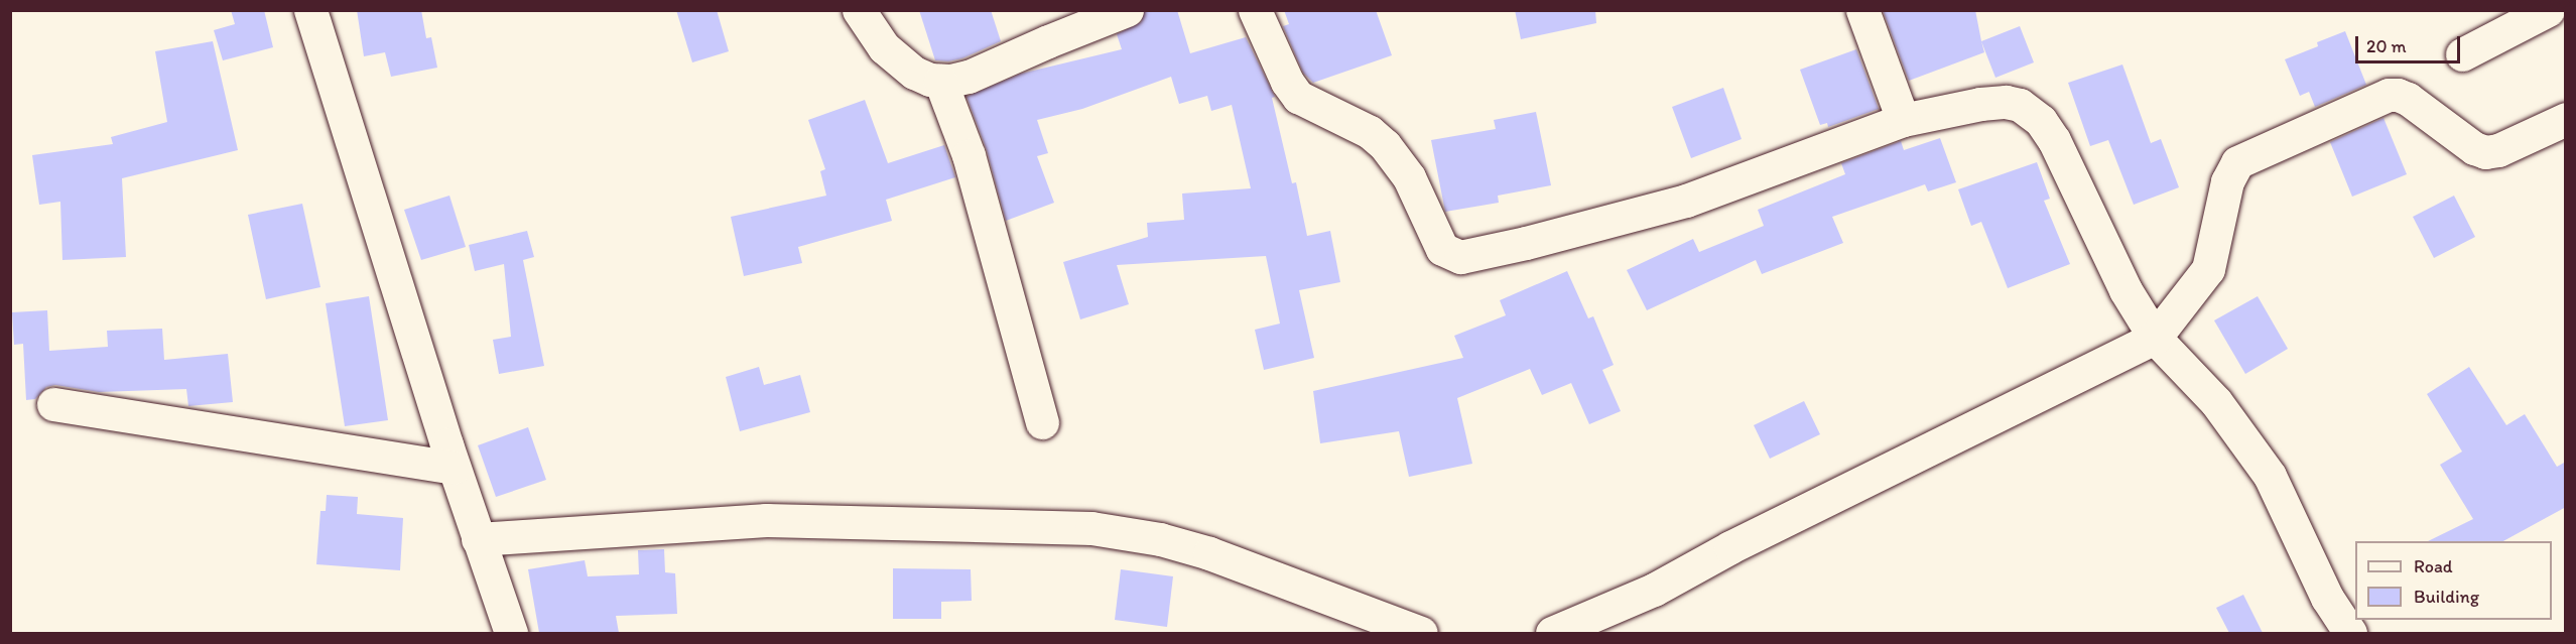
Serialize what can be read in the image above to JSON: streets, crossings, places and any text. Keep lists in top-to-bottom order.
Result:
{
  "legend": ["Road", "Building"],
  "scale_bar": "20 m"
}
